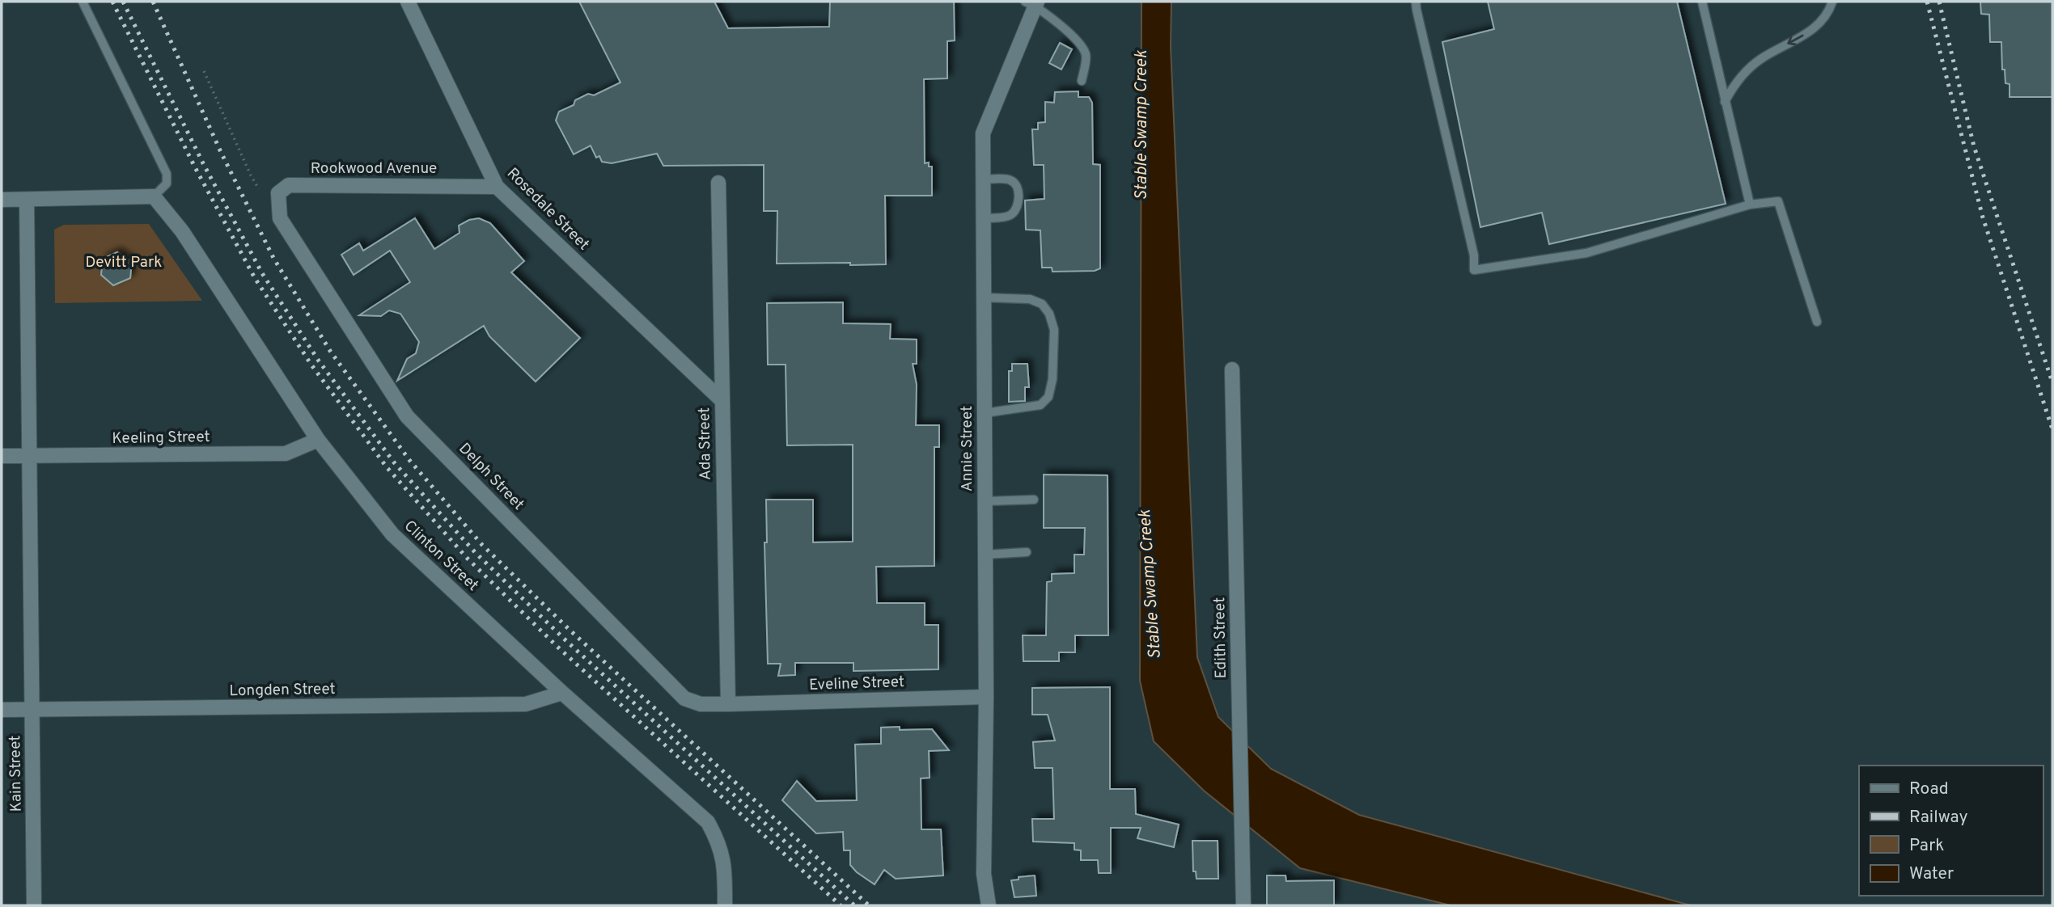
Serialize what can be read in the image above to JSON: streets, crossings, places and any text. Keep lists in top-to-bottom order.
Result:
{
  "streets": {
    "street": [
      "Rookwood Avenue",
      "Rosedale Street",
      "Keeling Street",
      "Ada Street",
      "Annie Street",
      "Delph Street",
      "Clinton Street",
      "Edith Street",
      "Eveline Street",
      "Longden Street",
      "Kain Street"
    ]
  },
  "crossings": [
    ["Rookwood Avenue", "Rosedale Street"],
    ["Rookwood Avenue", "Delph Street"],
    ["Rosedale Street", "Ada Street"],
    ["Keeling Street", "Clinton Street"],
    ["Keeling Street", "Kain Street"],
    ["Ada Street", "Delph Street"],
    ["Ada Street", "Eveline Street"],
    ["Annie Street", "Eveline Street"],
    ["Delph Street", "Eveline Street"],
    ["Clinton Street", "Longden Street"],
    ["Longden Street", "Kain Street"]
  ],
  "water": ["Stable Swamp Creek"],
  "parks": ["Devitt Park"],
  "legend": [
    "Road",
    "Railway",
    "Park",
    "Water"
  ]
}
